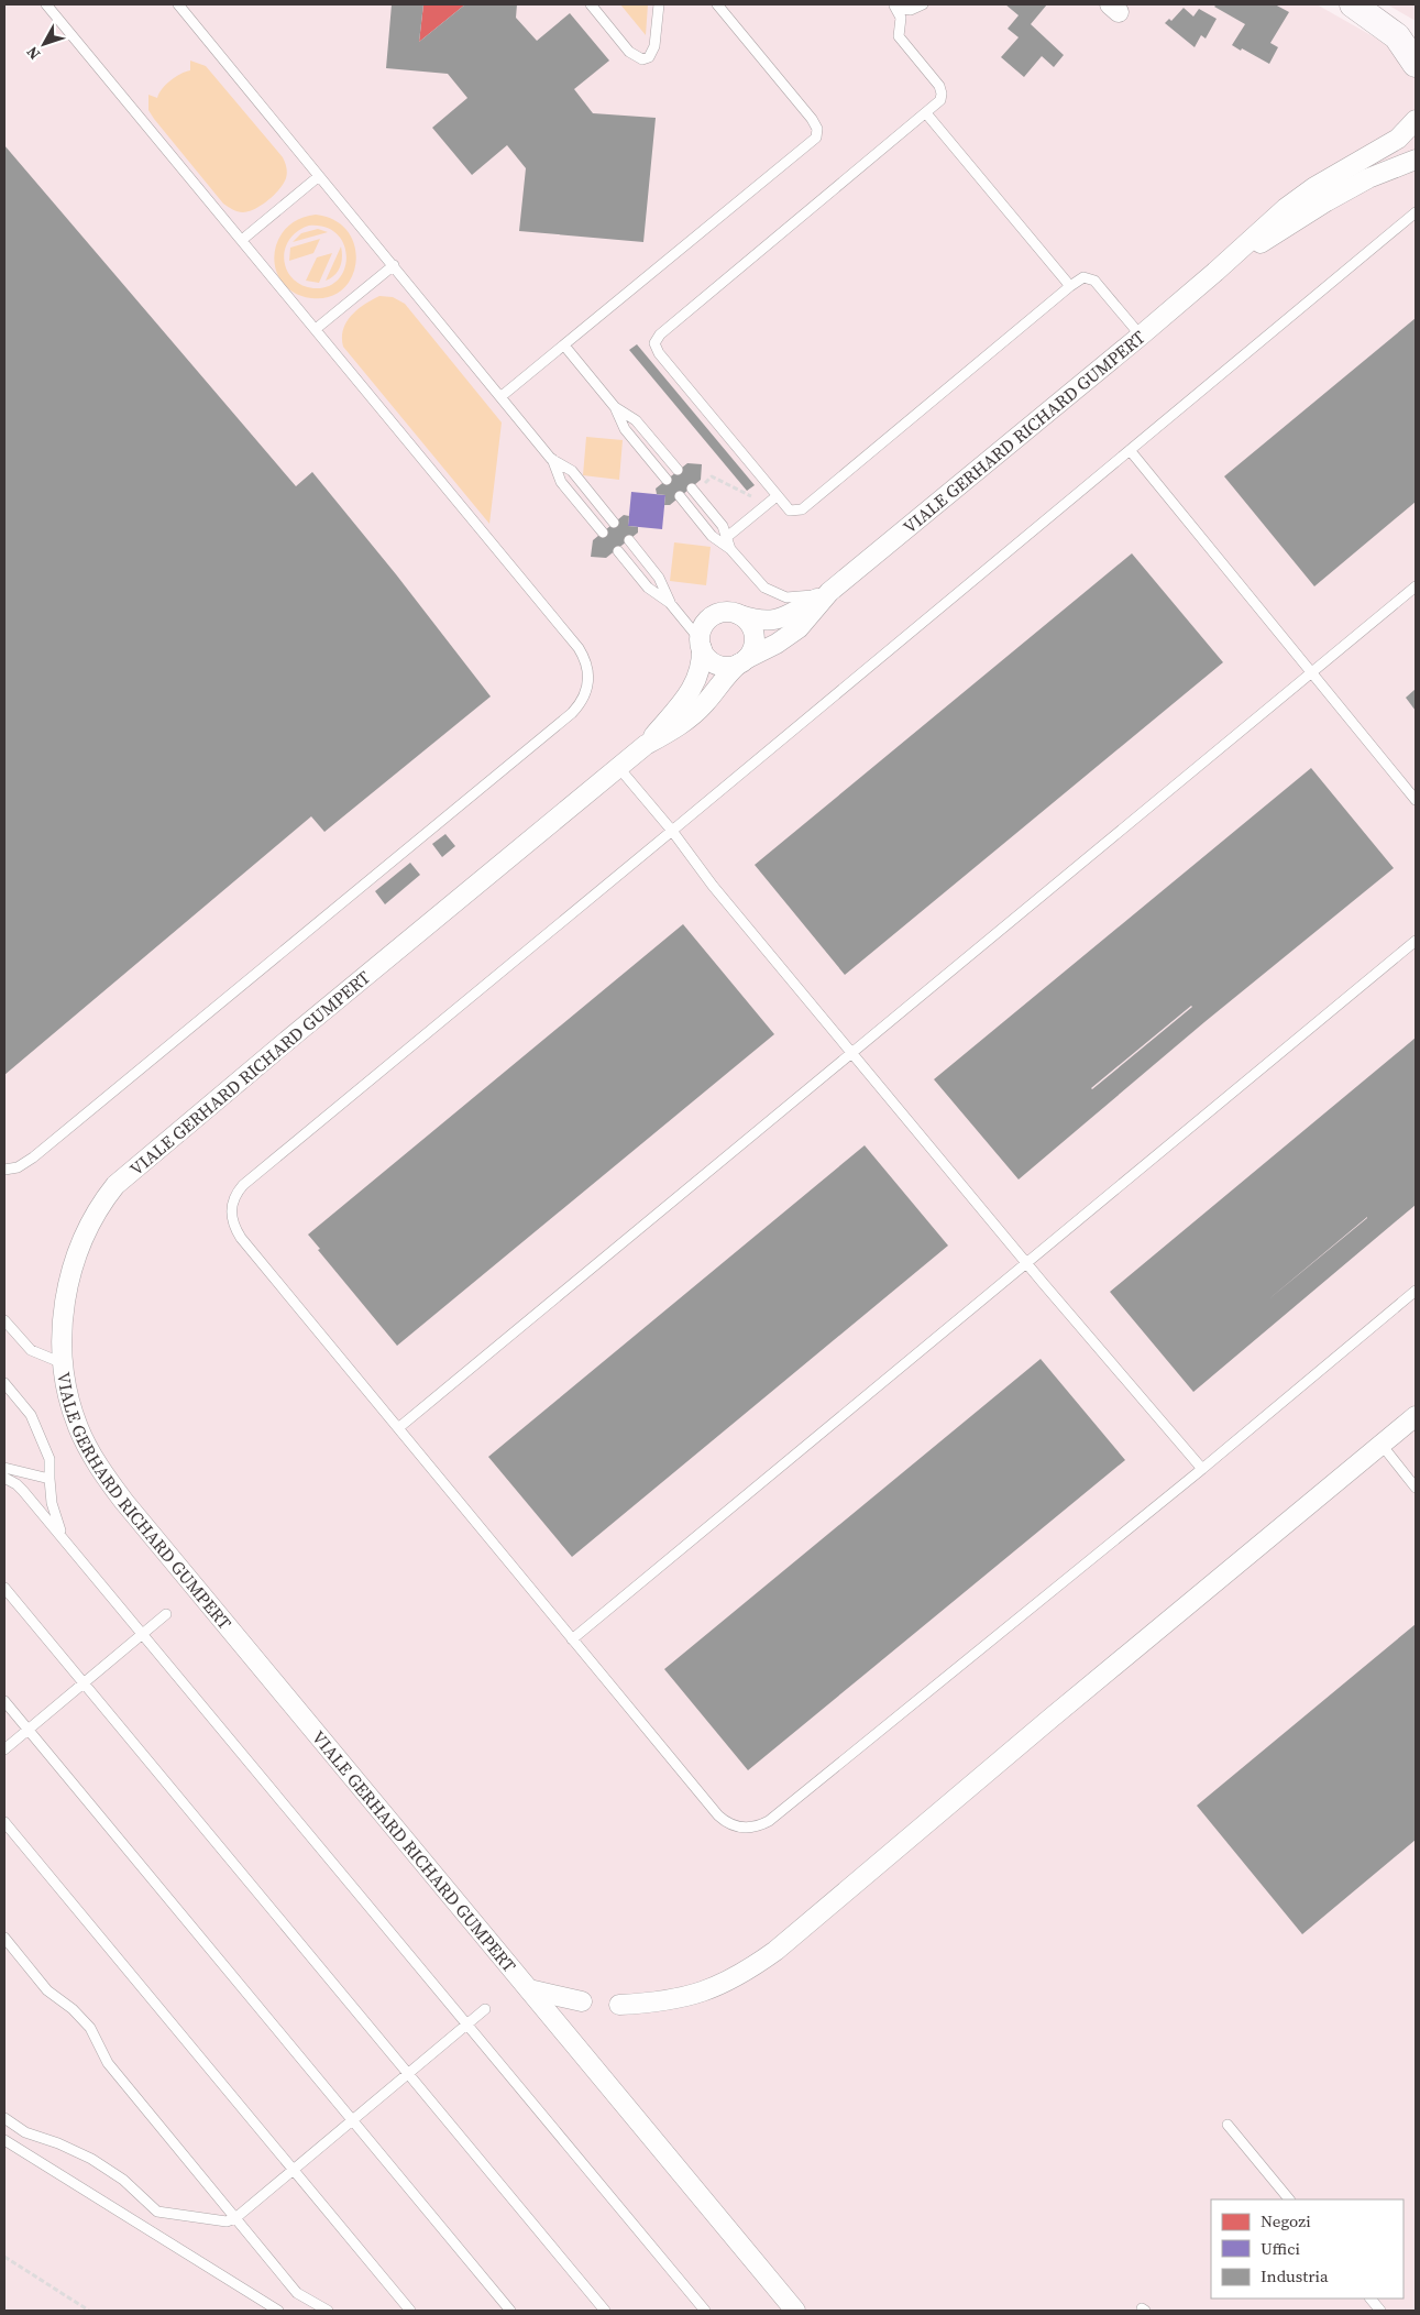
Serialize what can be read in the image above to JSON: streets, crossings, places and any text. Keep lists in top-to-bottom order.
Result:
{
  "streets": {
    "street": ["VIALE GERHARD RICHARD GUMPERT"]
  },
  "legend": ["Negozi", "Uffici", "Industria"],
  "north": "bottom left"
}
